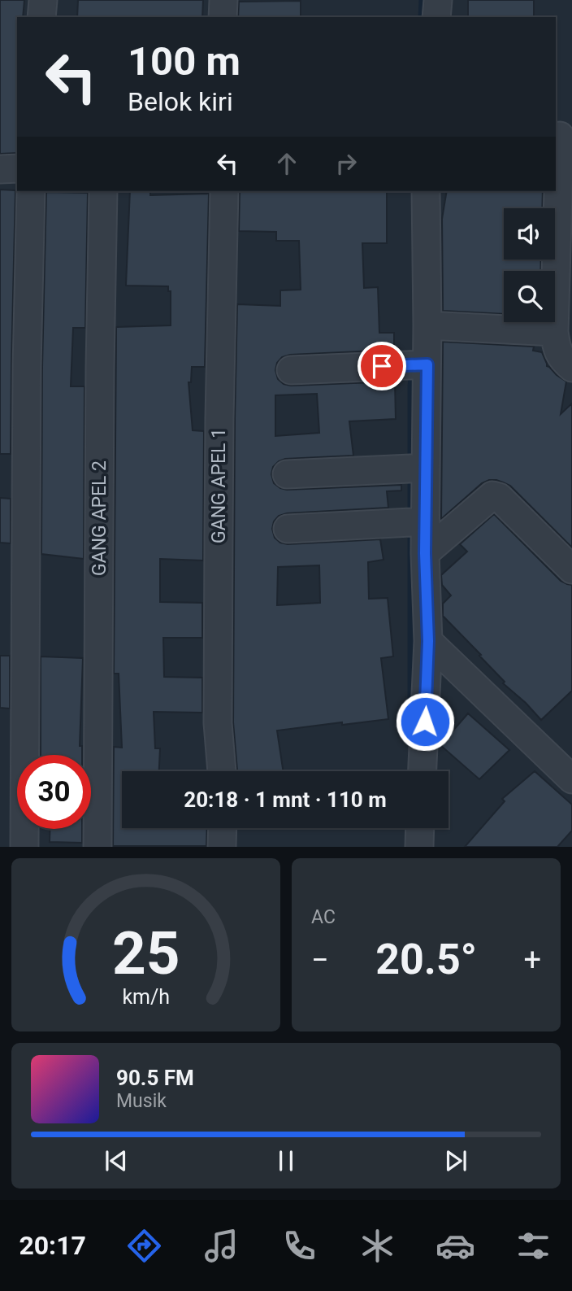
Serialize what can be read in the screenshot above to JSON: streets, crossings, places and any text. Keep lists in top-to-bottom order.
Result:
{
  "streets": {
    "street": ["GANG APEL 1", "GANG APEL 2"]
  },
  "page": {
    "turn": ["100 m", "Belok kiri"],
    "limit": "30",
    "trip": "20:18 · 1 mnt · 110 m",
    "tile": "AC",
    "heat": ["−", "20.5°", "+"],
    "song": ["90.5 FM", "Musik"],
    "tabs": "20:17",
    "gauge": ["25", "km/h"]
  }
}
